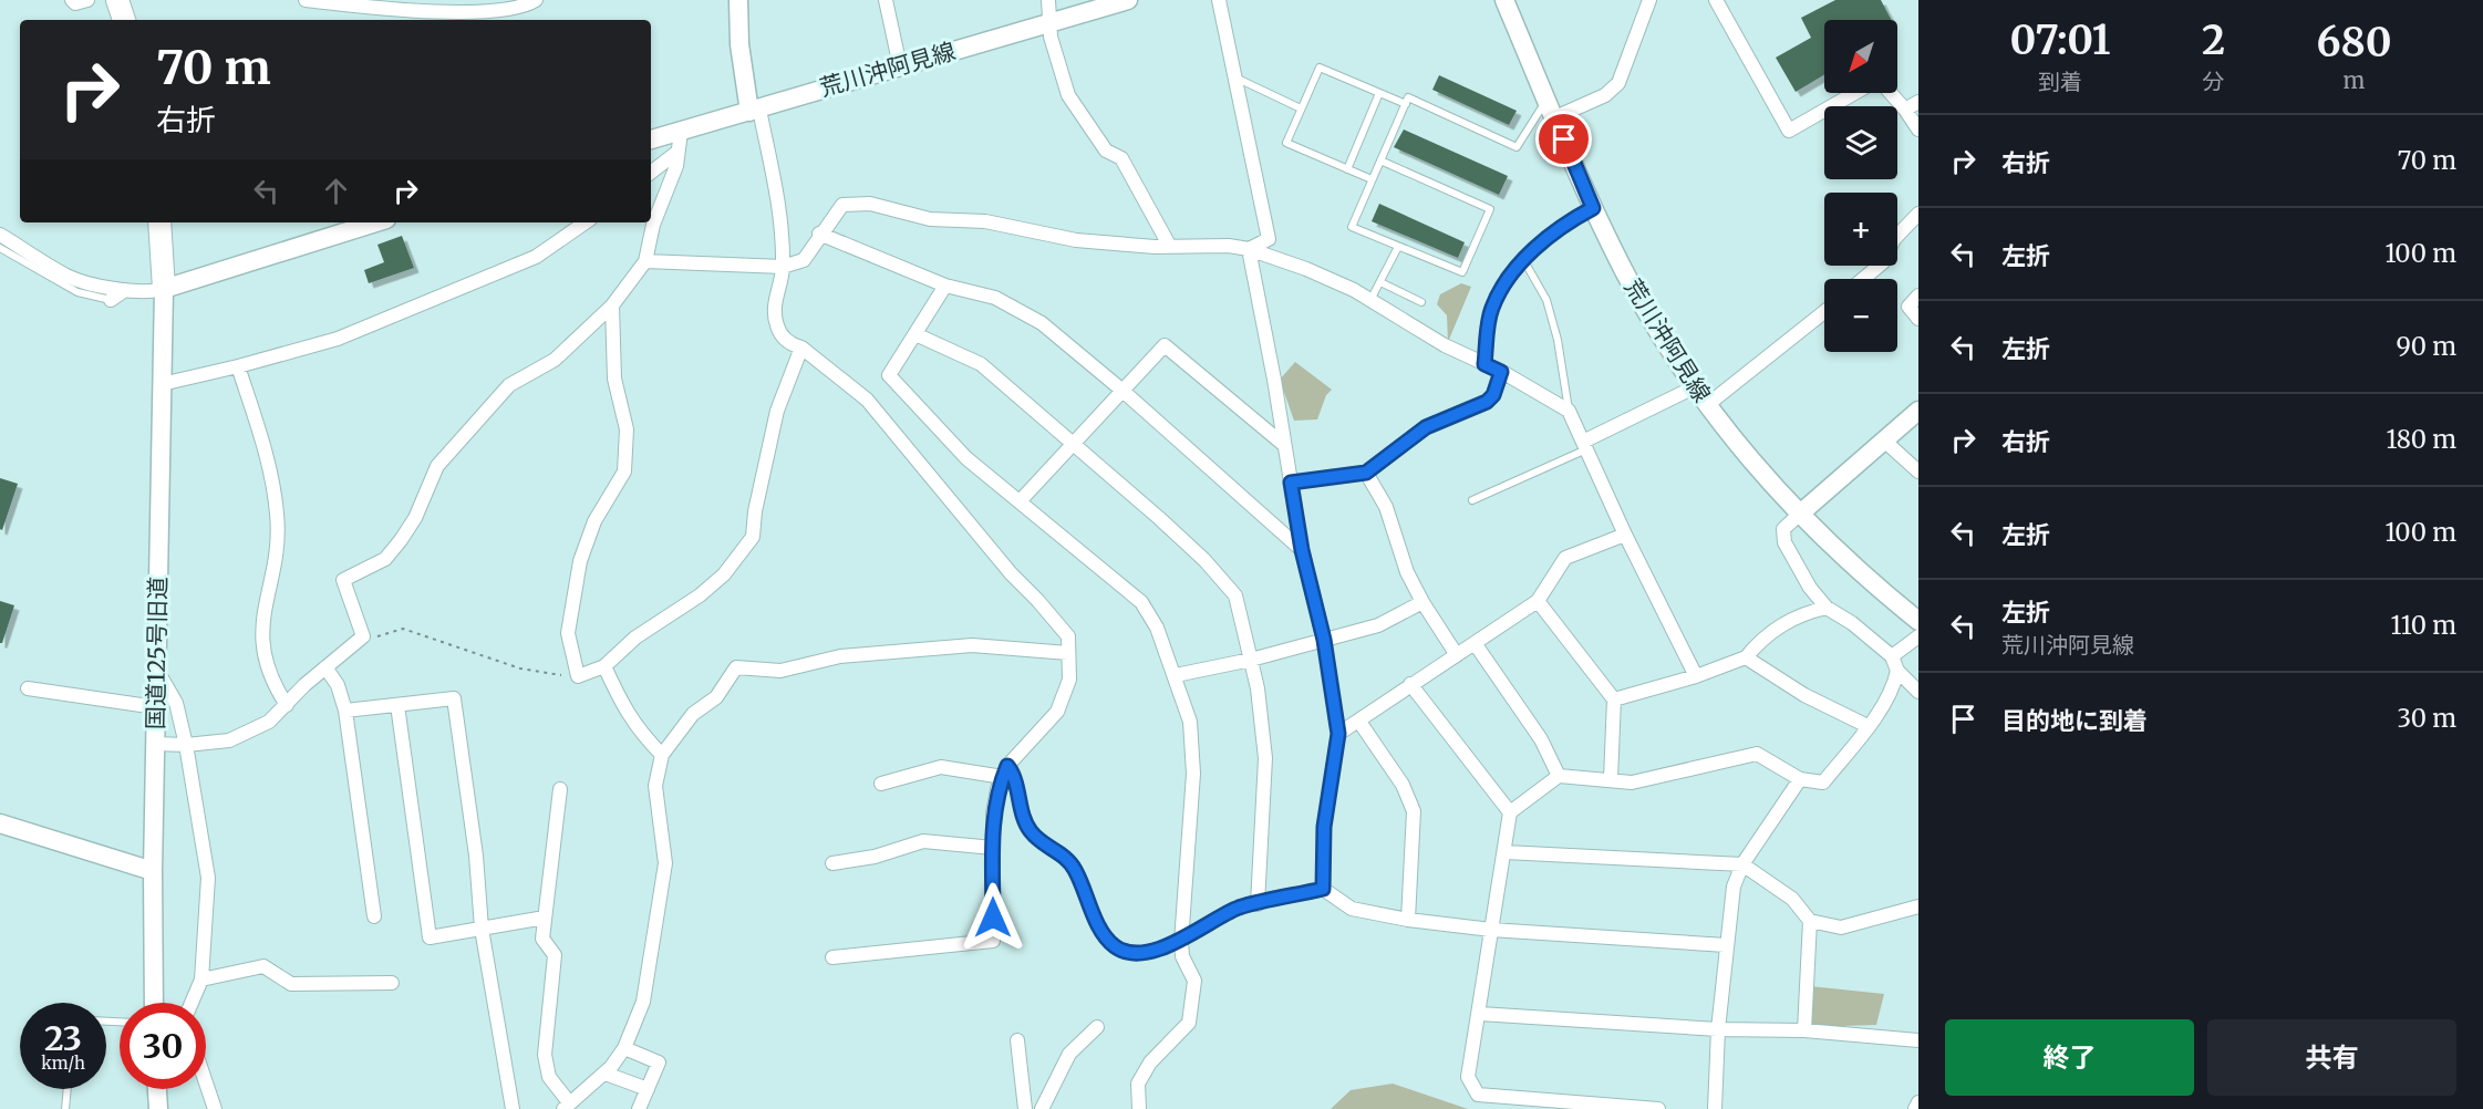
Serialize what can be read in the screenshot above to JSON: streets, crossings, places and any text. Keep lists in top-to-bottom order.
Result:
{
  "streets": {
    "main road": ["荒川沖阿見線", "国道125号旧道"]
  },
  "north": "bottom left",
  "page": {
    "eta": [
      "07:01",
      "到着",
      "2",
      "分",
      "680",
      "m"
    ],
    "map_buttons": ["+", "−"],
    "turn": ["70 m", "右折"],
    "list": [
      {
        "name": "右折",
        "value": "70 m"
      },
      {
        "name": "左折",
        "value": "100 m"
      },
      {
        "name": "左折",
        "value": "90 m"
      },
      {
        "name": "右折",
        "value": "180 m"
      },
      {
        "name": "左折",
        "value": "100 m"
      },
      {
        "name": "左折",
        "note": "荒川沖阿見線",
        "value": "110 m"
      },
      {
        "name": "目的地に到着",
        "value": "30 m"
      }
    ],
    "speed": "23 km/h",
    "limit": "30",
    "buttons": ["終了", "共有"]
  }
}
